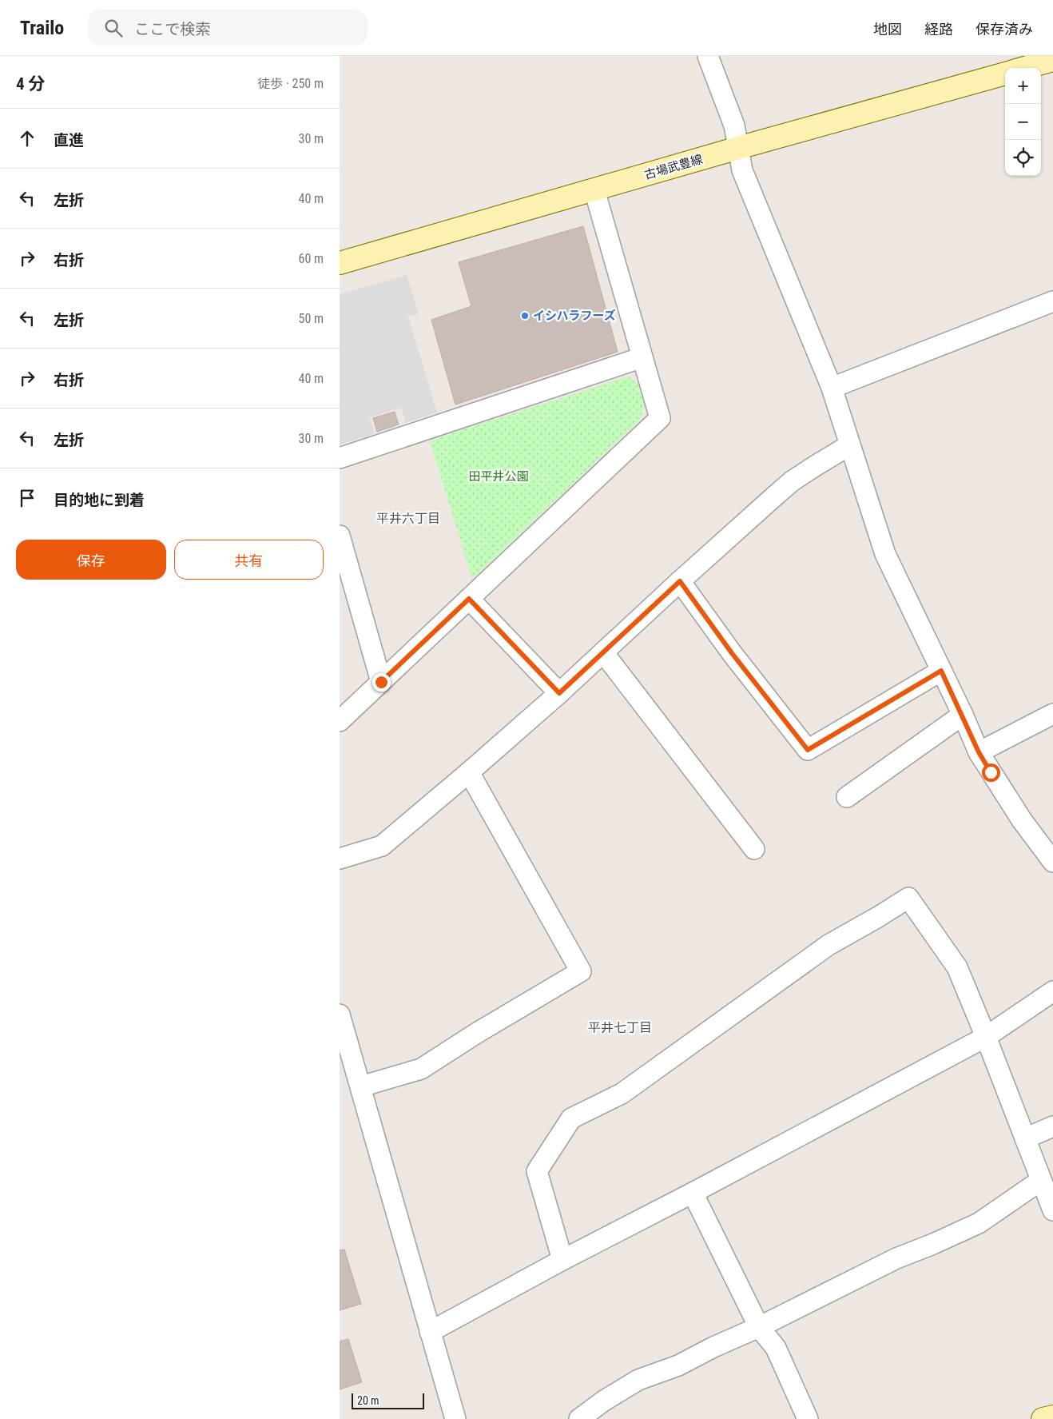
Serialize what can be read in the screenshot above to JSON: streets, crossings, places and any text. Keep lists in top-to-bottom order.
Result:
{
  "streets": {
    "main road": ["古場武豊線"]
  },
  "districts": ["平井六丁目", "平井七丁目"],
  "parks": ["田平井公園"],
  "places": ["イシハラフーズ"],
  "scale_bar": "20 m",
  "page": {
    "header": "Trailo",
    "search": "ここで検索",
    "nav": ["地図", "経路", "保存済み"],
    "heading": ["4 分", "徒歩 · 250 m"],
    "map_buttons": ["+", "−"],
    "list": [
      ["直進", "30 m"],
      ["左折", "40 m"],
      ["右折", "60 m"],
      ["左折", "50 m"],
      ["右折", "40 m"],
      ["左折", "30 m"],
      "目的地に到着"
    ],
    "buttons": ["保存", "共有"],
    "scale": "20 m"
  }
}
